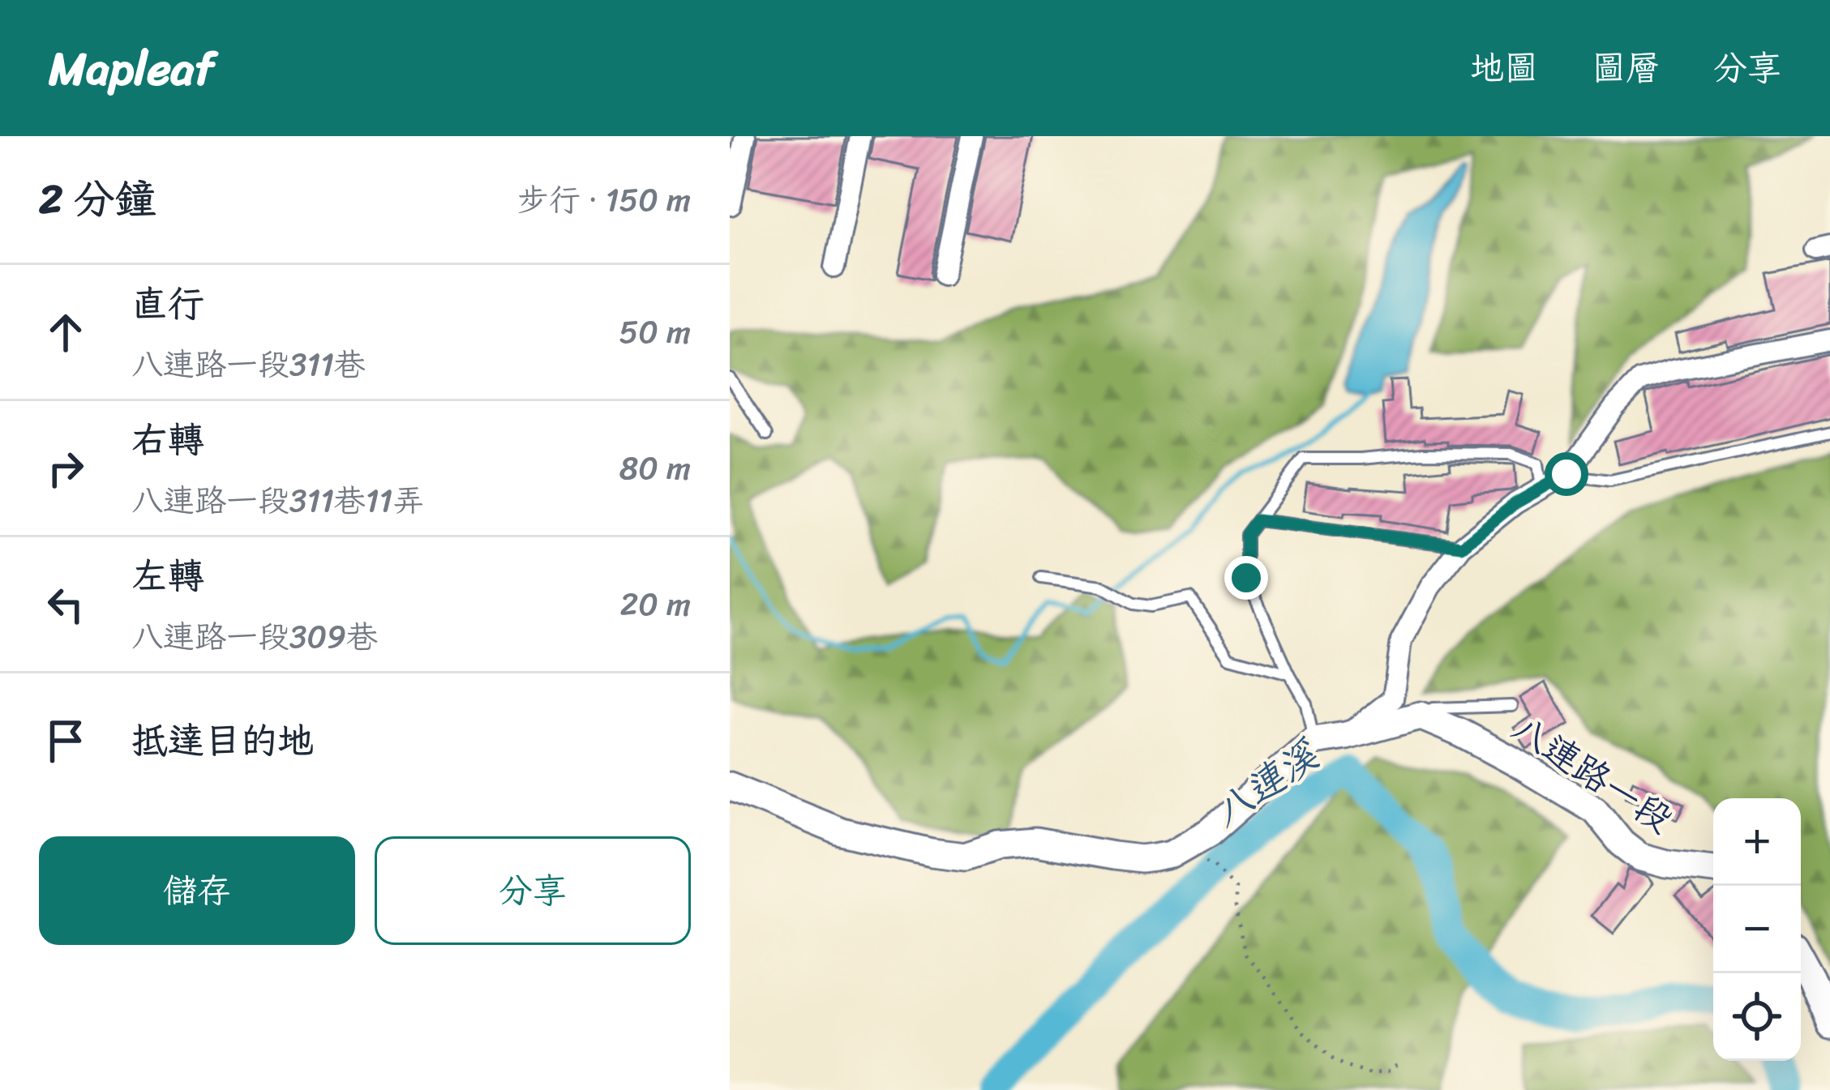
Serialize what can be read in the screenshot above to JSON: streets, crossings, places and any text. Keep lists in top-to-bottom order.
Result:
{
  "streets": {
    "street": ["八連路一段"]
  },
  "water": ["八連溪"],
  "page": {
    "header": "Mapleaf",
    "nav": ["地圖", "圖層", "分享"],
    "heading": ["2 分鐘", "步行 · 150 m"],
    "list": [
      ["直行", "八連路一段311巷", "50 m"],
      ["右轉", "八連路一段311巷11弄", "80 m"],
      ["左轉", "八連路一段309巷", "20 m"],
      "抵達目的地"
    ],
    "map_buttons": ["+", "−"],
    "buttons": ["儲存", "分享"]
  }
}
